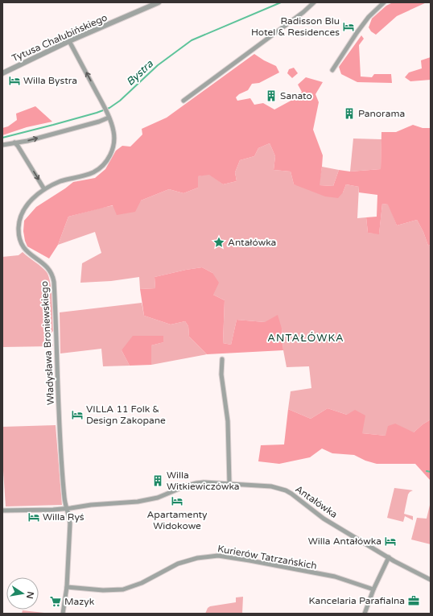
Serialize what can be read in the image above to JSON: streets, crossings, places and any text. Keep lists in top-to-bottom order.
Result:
{
  "streets": {
    "street": [
      "Tytusa Chałubińskiego",
      "Władysława Broniewskiego",
      "Antałówka",
      "Kurierów Tatrzańskich"
    ]
  },
  "crossings": [
    ["Tytusa Chałubińskiego", "Władysława Broniewskiego"],
    ["Władysława Broniewskiego", "Antałówka"],
    ["Władysława Broniewskiego", "Kurierów Tatrzańskich"]
  ],
  "districts": ["ANTAŁÓWKA"],
  "water": ["Bystra"],
  "places": {
    "hotel": [
      "Radisson Blu Hotel & Residences",
      "Willa Bystra",
      "VILLA 11 Folk & Design Zakopane",
      "Apartamenty Widokowe",
      "Willa Ryś",
      "Willa Antałówka"
    ],
    "building": ["Sanato", "Panorama", "Willa Witkiewiczówka"],
    "place": ["Antałówka"],
    "office": ["Kancelaria Parafialna"],
    "supermarket": ["Mazyk"]
  },
  "north": "right"
}
